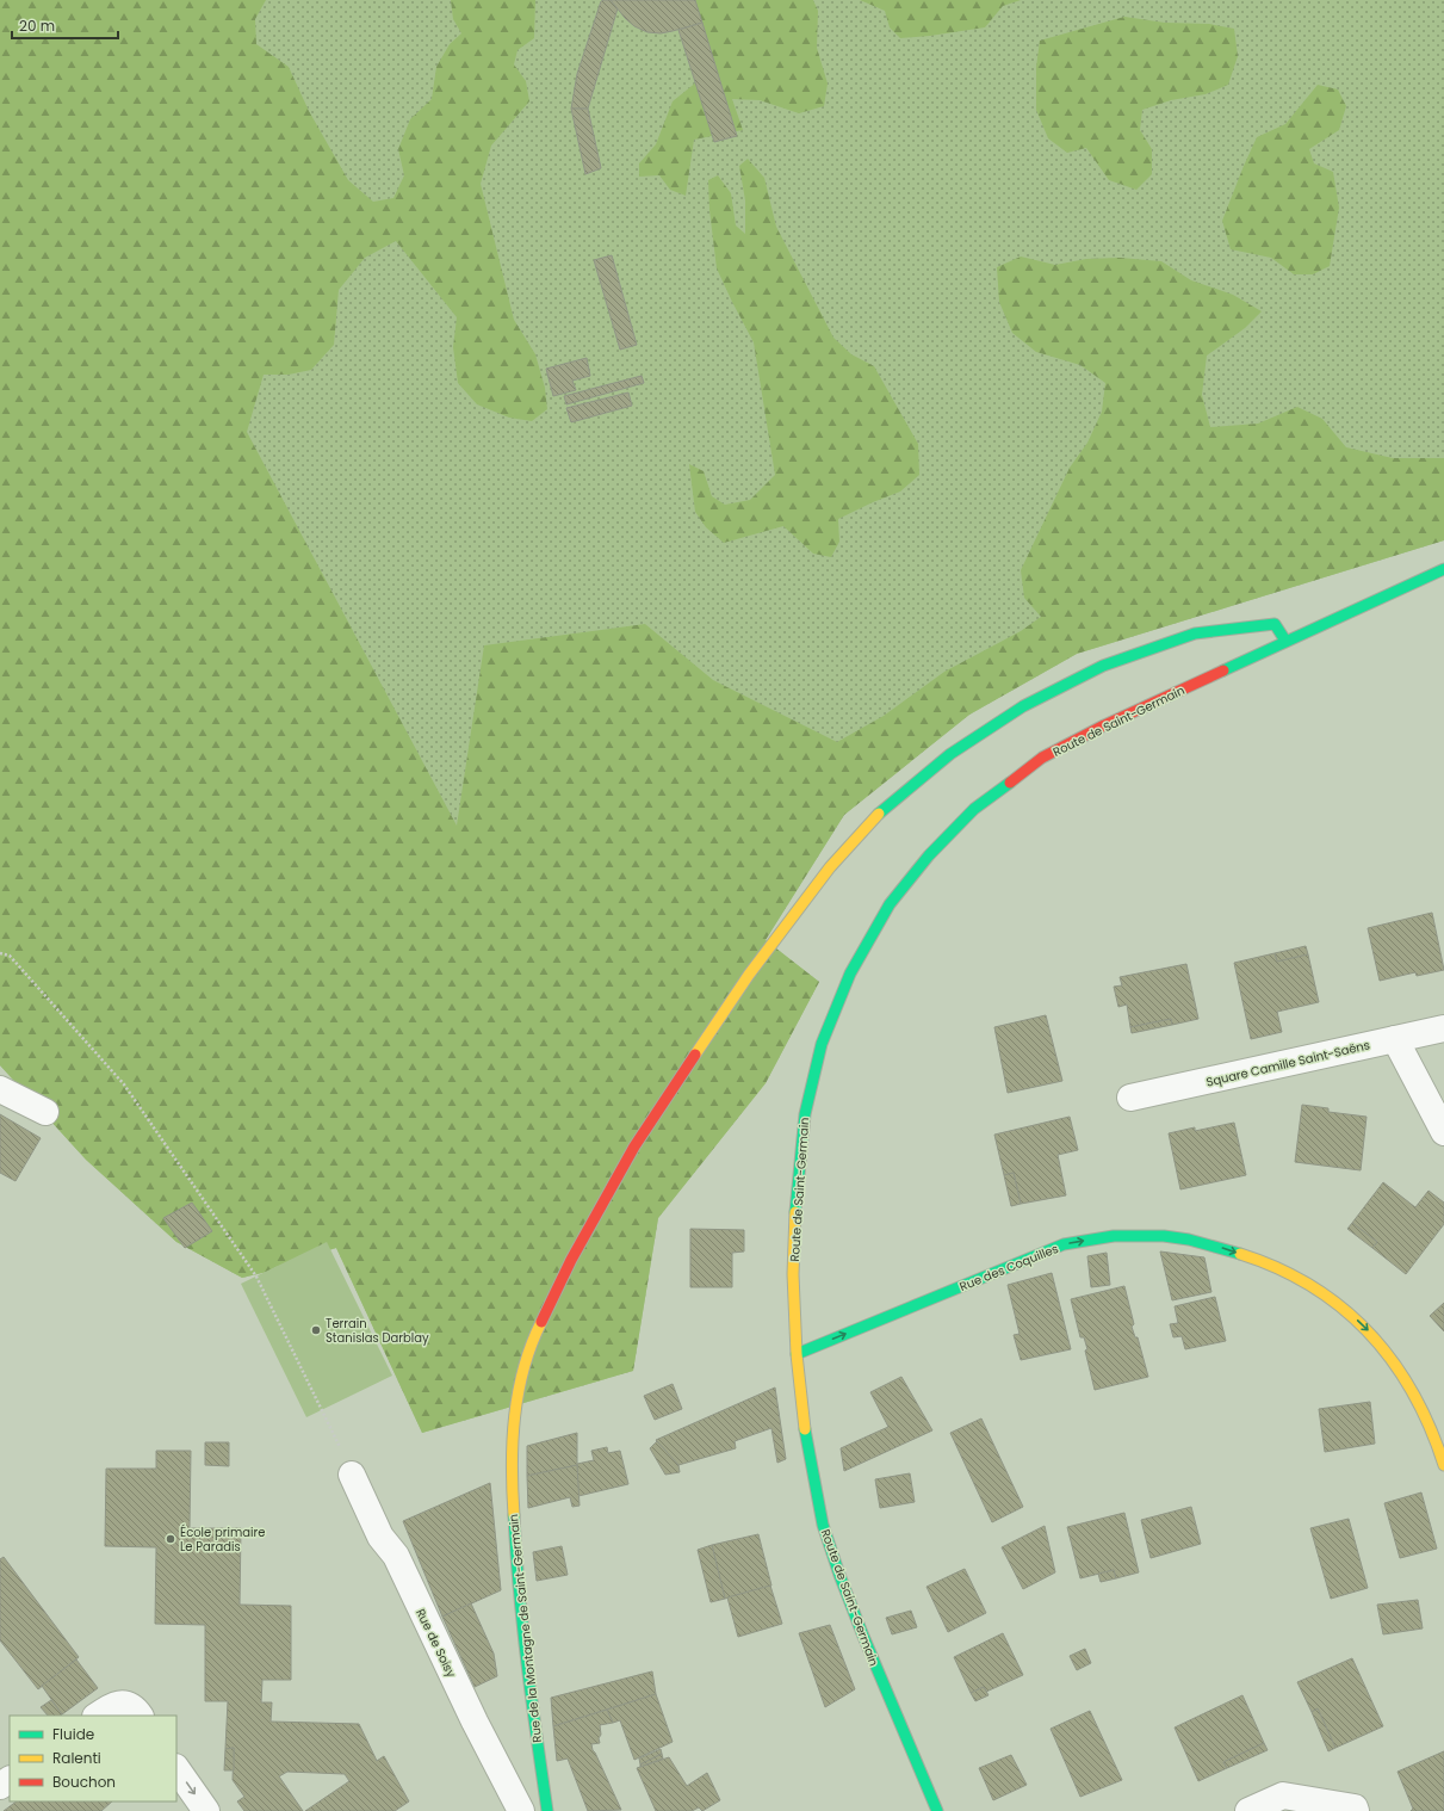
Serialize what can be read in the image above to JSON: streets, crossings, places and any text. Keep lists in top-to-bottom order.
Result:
{
  "streets": {
    "street": [
      "Route de Saint-Germain",
      "Square Camille Saint-Saëns",
      "Rue des Coquilles",
      "Rue de la Montagne de Saint-Germain",
      "Rue de Soisy"
    ]
  },
  "crossings": [
    ["Route de Saint-Germain", "Rue des Coquilles"],
    ["Route de Saint-Germain", "Rue de la Montagne de Saint-Germain"]
  ],
  "one_way": ["Rue des Coquilles"],
  "places": ["Terrain Stanislas Darblay", "École primaire Le Paradis"],
  "legend": ["Fluide", "Ralenti", "Bouchon"],
  "scale_bar": "20 m"
}
